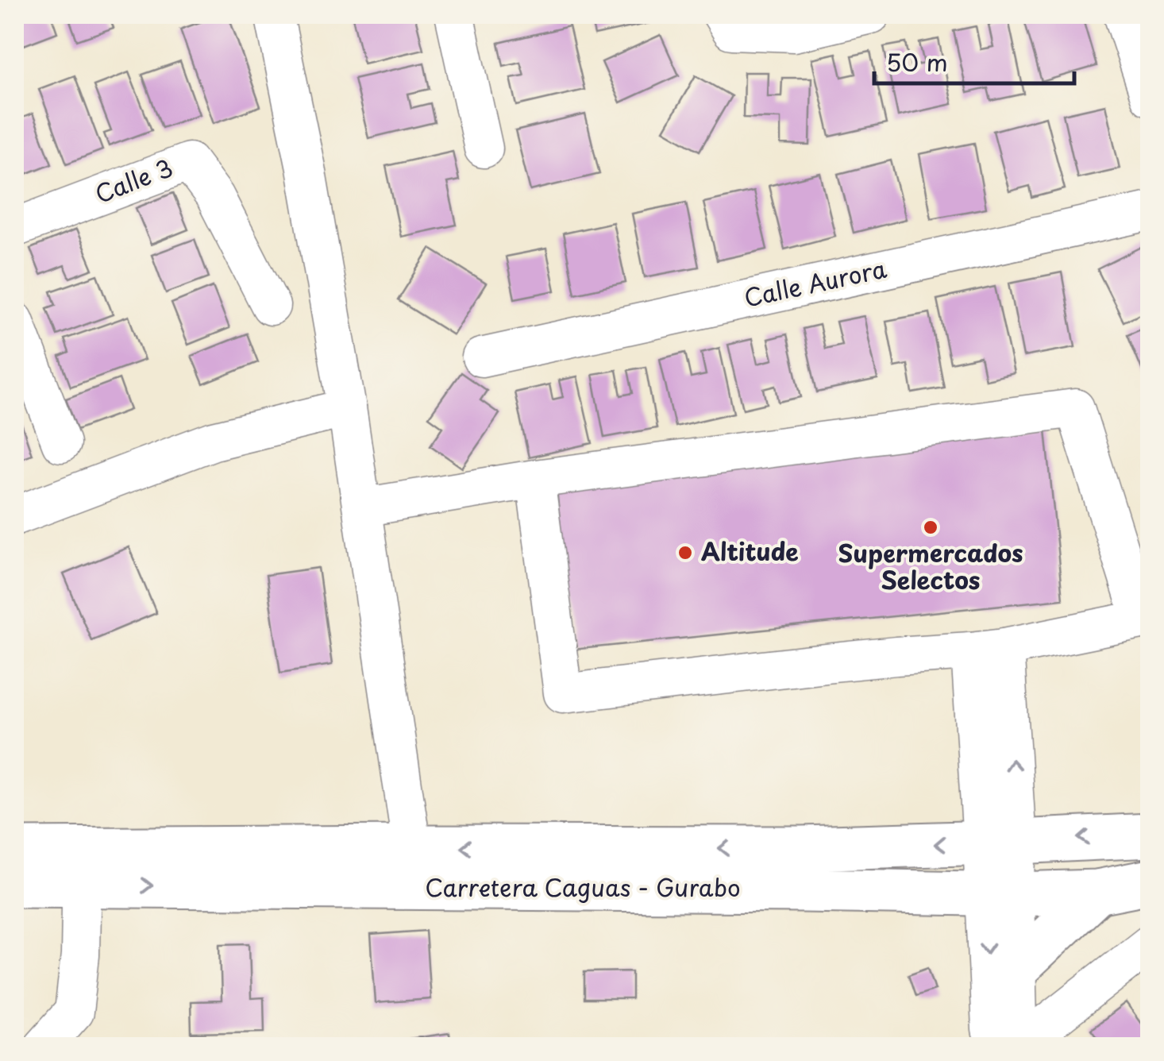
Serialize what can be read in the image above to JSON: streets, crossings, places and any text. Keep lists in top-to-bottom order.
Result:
{
  "streets": {
    "main road": ["Carretera Caguas - Gurabo"],
    "street": ["Calle 3", "Calle Aurora"]
  },
  "places": ["Supermercados Selectos", "Altitude"],
  "scale_bar": "50 m"
}
